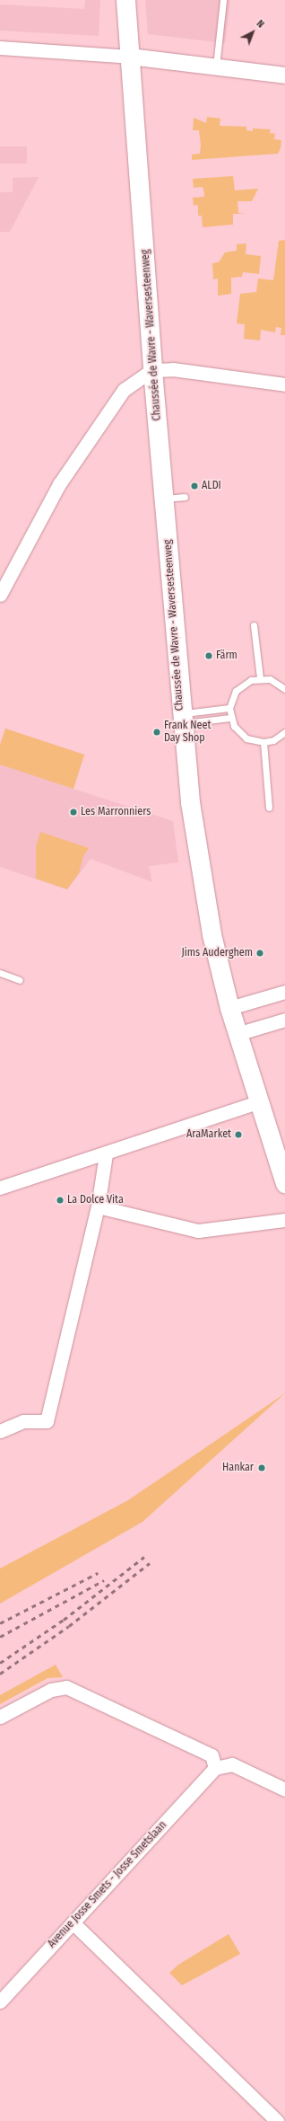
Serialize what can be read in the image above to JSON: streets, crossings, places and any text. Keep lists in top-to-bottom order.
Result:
{
  "streets": {
    "main road": ["Chaussée de Wavre - Waversesteenweg"],
    "street": ["Avenue Josse Smets - Josse Smetslaan"]
  },
  "places": [
    "ALDI",
    "Färm",
    "Frank Neet Day Shop",
    "Les Marronniers",
    "Jims Auderghem",
    "AraMarket",
    "La Dolce Vita",
    "Hankar"
  ],
  "north": "top right"
}
